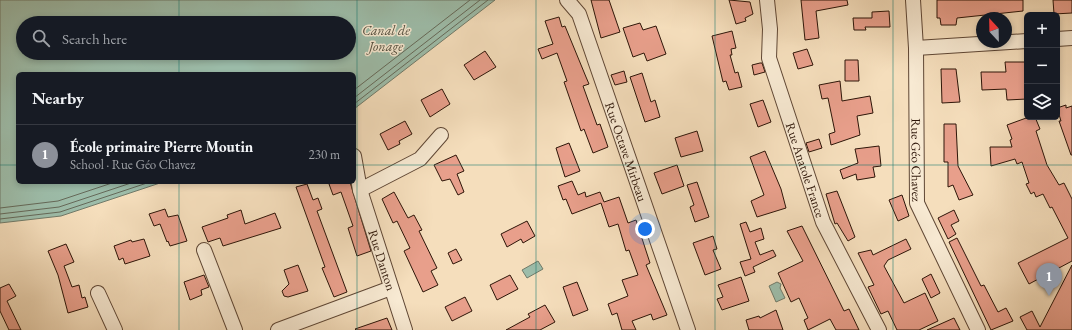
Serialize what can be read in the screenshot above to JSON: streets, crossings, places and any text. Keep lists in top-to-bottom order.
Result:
{
  "streets": {
    "street": [
      "Rue Octave Mirbeau",
      "Rue Géo Chavez",
      "Rue Anatole France",
      "Rue Danton"
    ]
  },
  "water": ["Canal de Jonage"],
  "north": "top",
  "page": {
    "map_buttons": ["+", "−"],
    "search": "Search here",
    "heading": "Nearby",
    "list": [
      {
        "mark": "1",
        "name": "École primaire Pierre Moutin",
        "note": "School · Rue Géo Chavez",
        "value": "230 m"
      }
    ],
    "pins": "1"
  }
}
